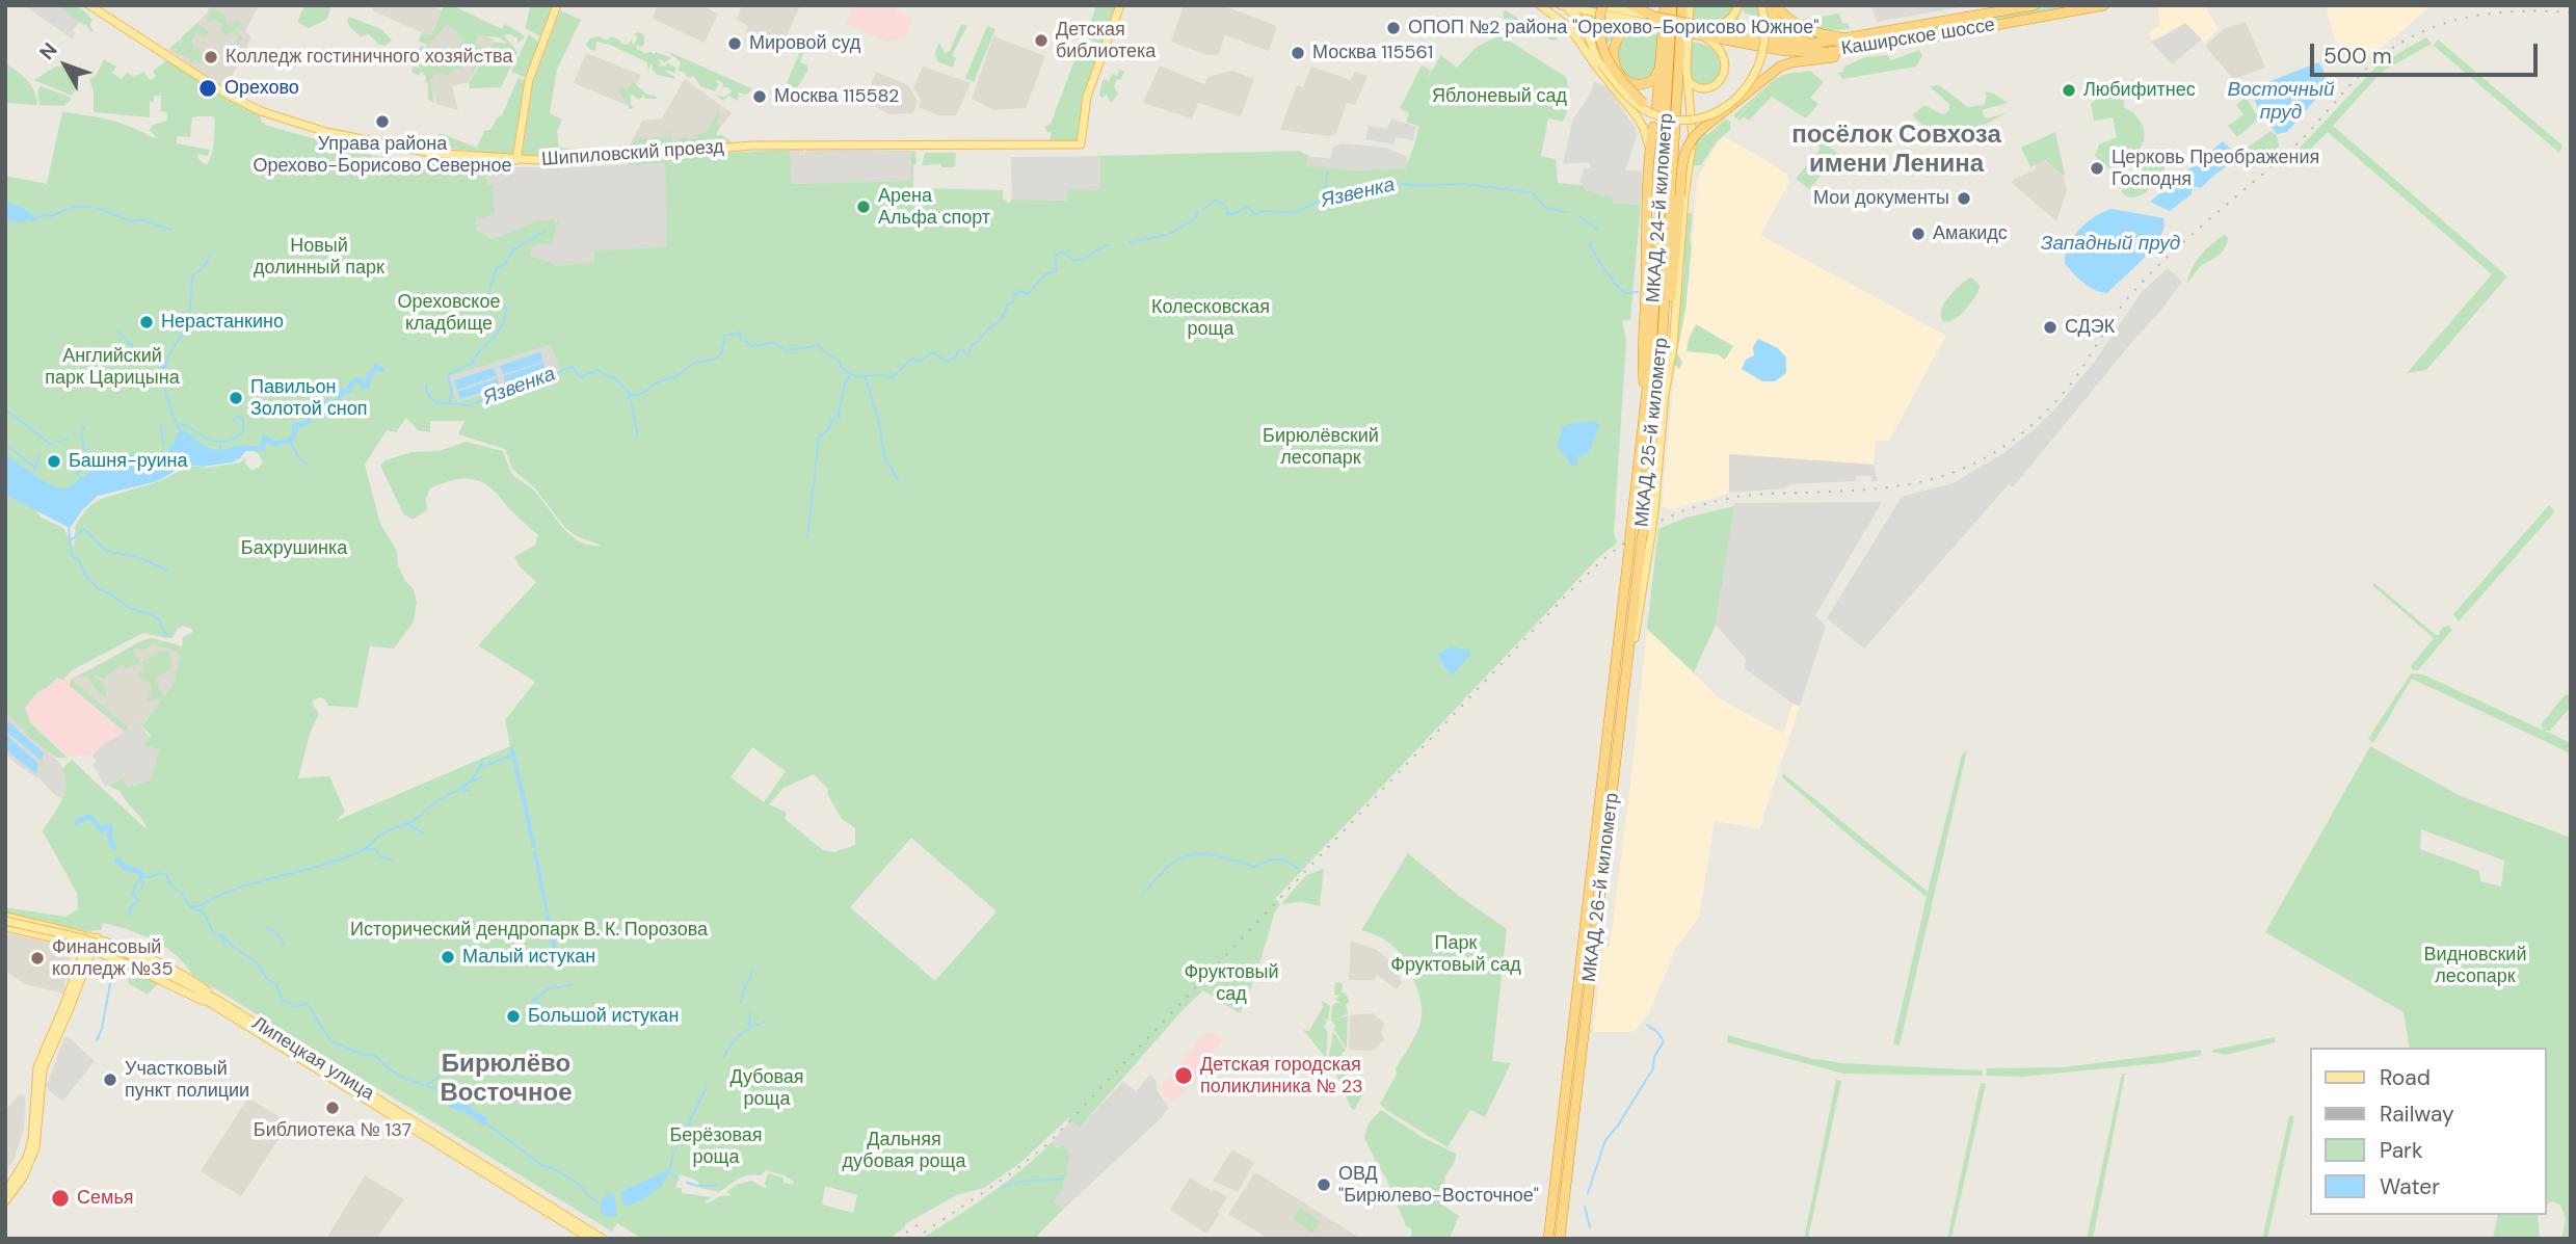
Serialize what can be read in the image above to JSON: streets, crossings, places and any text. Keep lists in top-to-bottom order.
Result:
{
  "streets": {
    "highway": [
      "Каширское шоссе",
      "МКАД, 24-й километр",
      "МКАД, 25-й километр",
      "МКАД, 26-й километр"
    ],
    "main road": ["Шипиловский проезд", "Липецкая улица"]
  },
  "crossings": [
    ["МКАД, 24-й километр", "МКАД, 25-й километр"],
    ["МКАД, 25-й километр", "МКАД, 26-й километр"]
  ],
  "districts": ["посёлок Совхоза имени Ленина", "Бирюлёво Восточное"],
  "water": ["Восточный пруд", "Язвенка", "Западный пруд"],
  "parks": [
    "Яблоневый сад",
    "Новый долинный парк",
    "Ореховское кладбище",
    "Колесковская роща",
    "Английский парк Царицына",
    "Бирюлёвский лесопарк",
    "Бахрушинка",
    "Исторический дендропарк В. К. Порозова",
    "Парк Фруктовый сад",
    "Видновский лесопарк",
    "Фруктовый сад",
    "Дубовая роща",
    "Берёзовая роща",
    "Дальняя дубовая роща"
  ],
  "places": [
    "ОПОП №2 района \"Орехово-Борисово Южное\"",
    "Детская библиотека",
    "Мировой суд",
    "Москва 115561",
    "Колледж гостиничного хозяйcтва",
    "Орехово",
    "Любифитнес",
    "Москва 115582",
    "Управа района Орехово-Борисово Северное",
    "Церковь Преображения Господня",
    "Мои документы",
    "Арена Альфа спорт",
    "Амакидс",
    "Нерастанкино",
    "СДЭК",
    "Павильон Золотой сноп",
    "Башня-руина",
    "Малый истукан",
    "Финансовый колледж №35",
    "Большой истукан",
    "Детская городская поликлиника № 23",
    "Участковый пункт полиции",
    "Библиотека № 137",
    "ОВД \"Бирюлево-Восточное\"",
    "Семья"
  ],
  "legend": [
    "Road",
    "Railway",
    "Park",
    "Water"
  ],
  "scale_bar": "500 m",
  "north": "top left"
}
